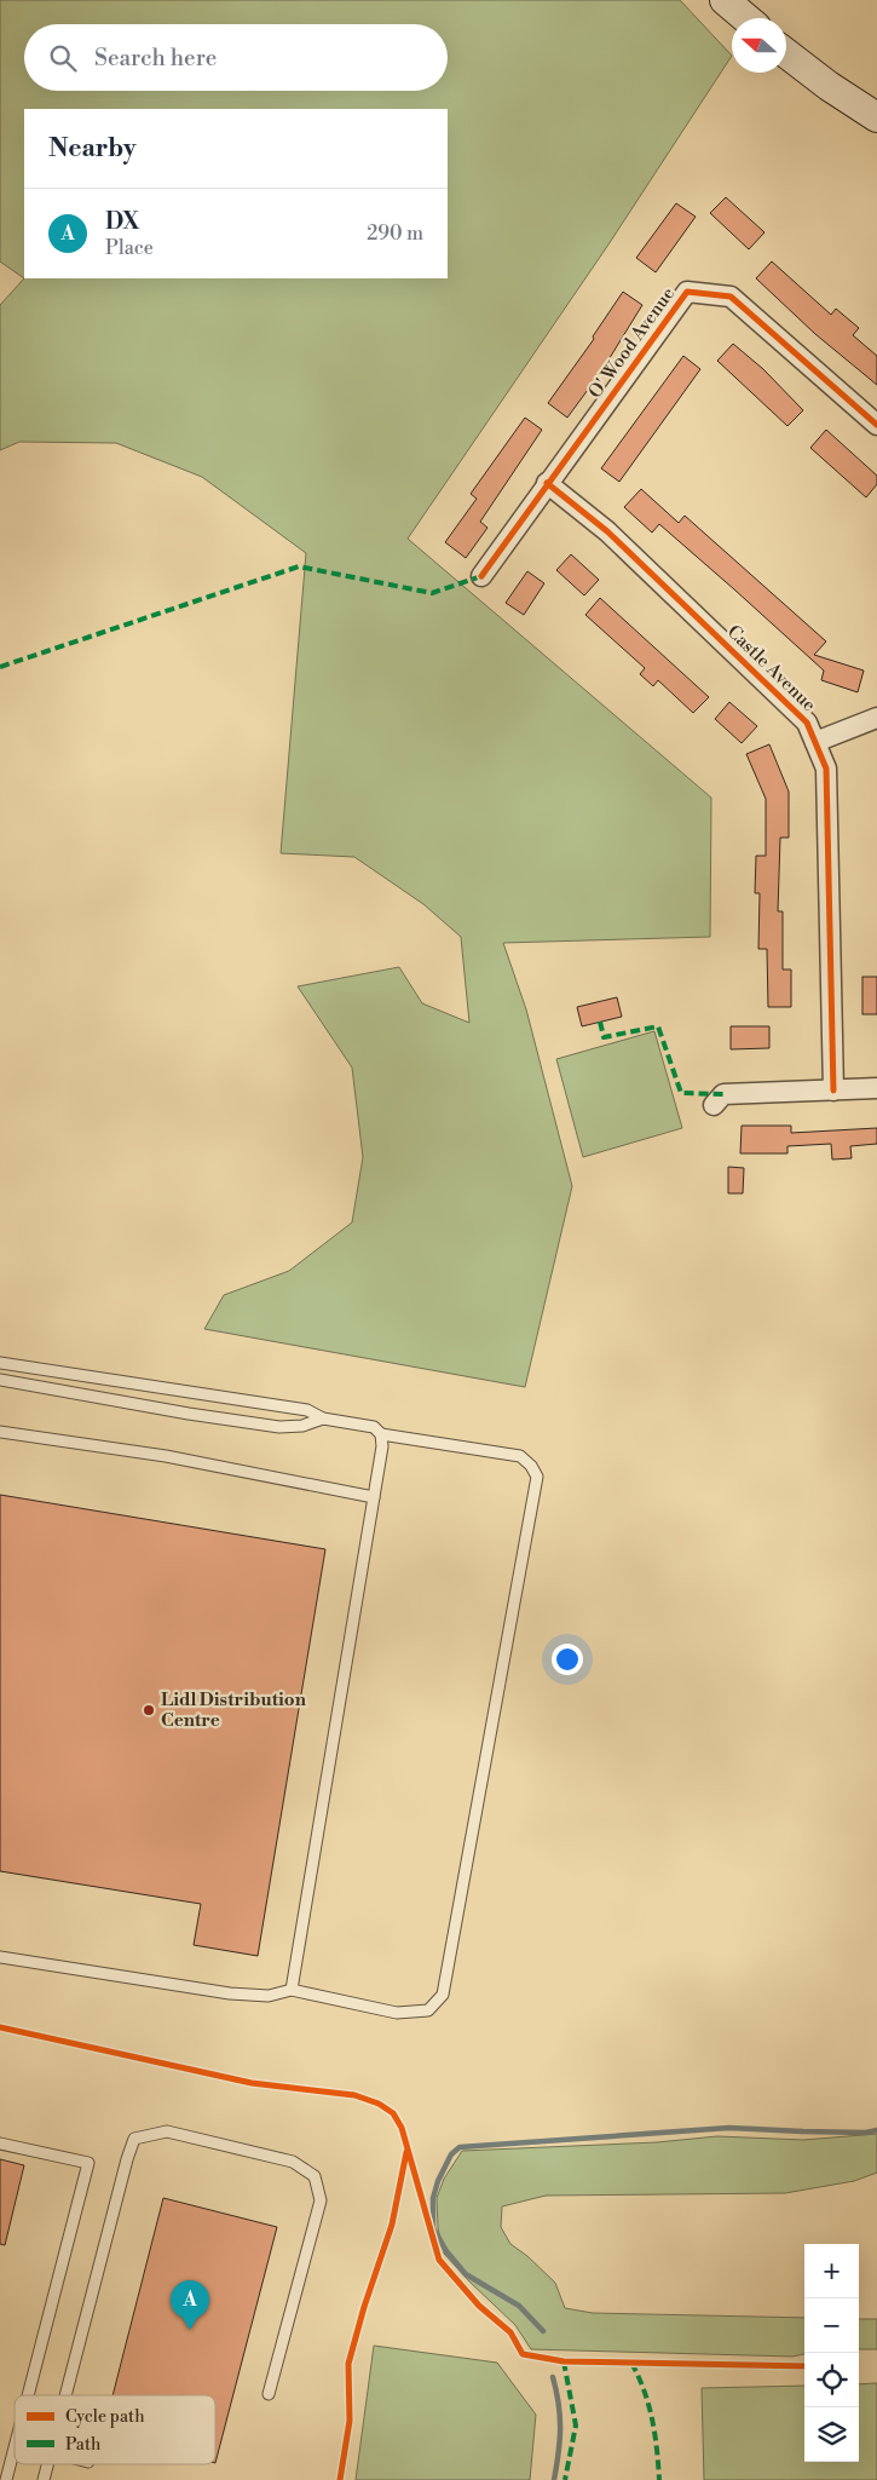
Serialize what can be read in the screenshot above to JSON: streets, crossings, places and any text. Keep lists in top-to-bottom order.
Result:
{
  "streets": {
    "street": ["O' Wood Avenue", "Castle Avenue"]
  },
  "crossings": [
    ["O' Wood Avenue", "Castle Avenue"]
  ],
  "places": ["Lidl Distribution Centre"],
  "legend": ["Cycle path", "Path"],
  "north": "left",
  "page": {
    "search": "Search here",
    "heading": "Nearby",
    "list": [
      {
        "mark": "A",
        "name": "DX",
        "note": "Place",
        "value": "290 m"
      }
    ],
    "map_buttons": ["+", "−"],
    "pins": "A"
  }
}
